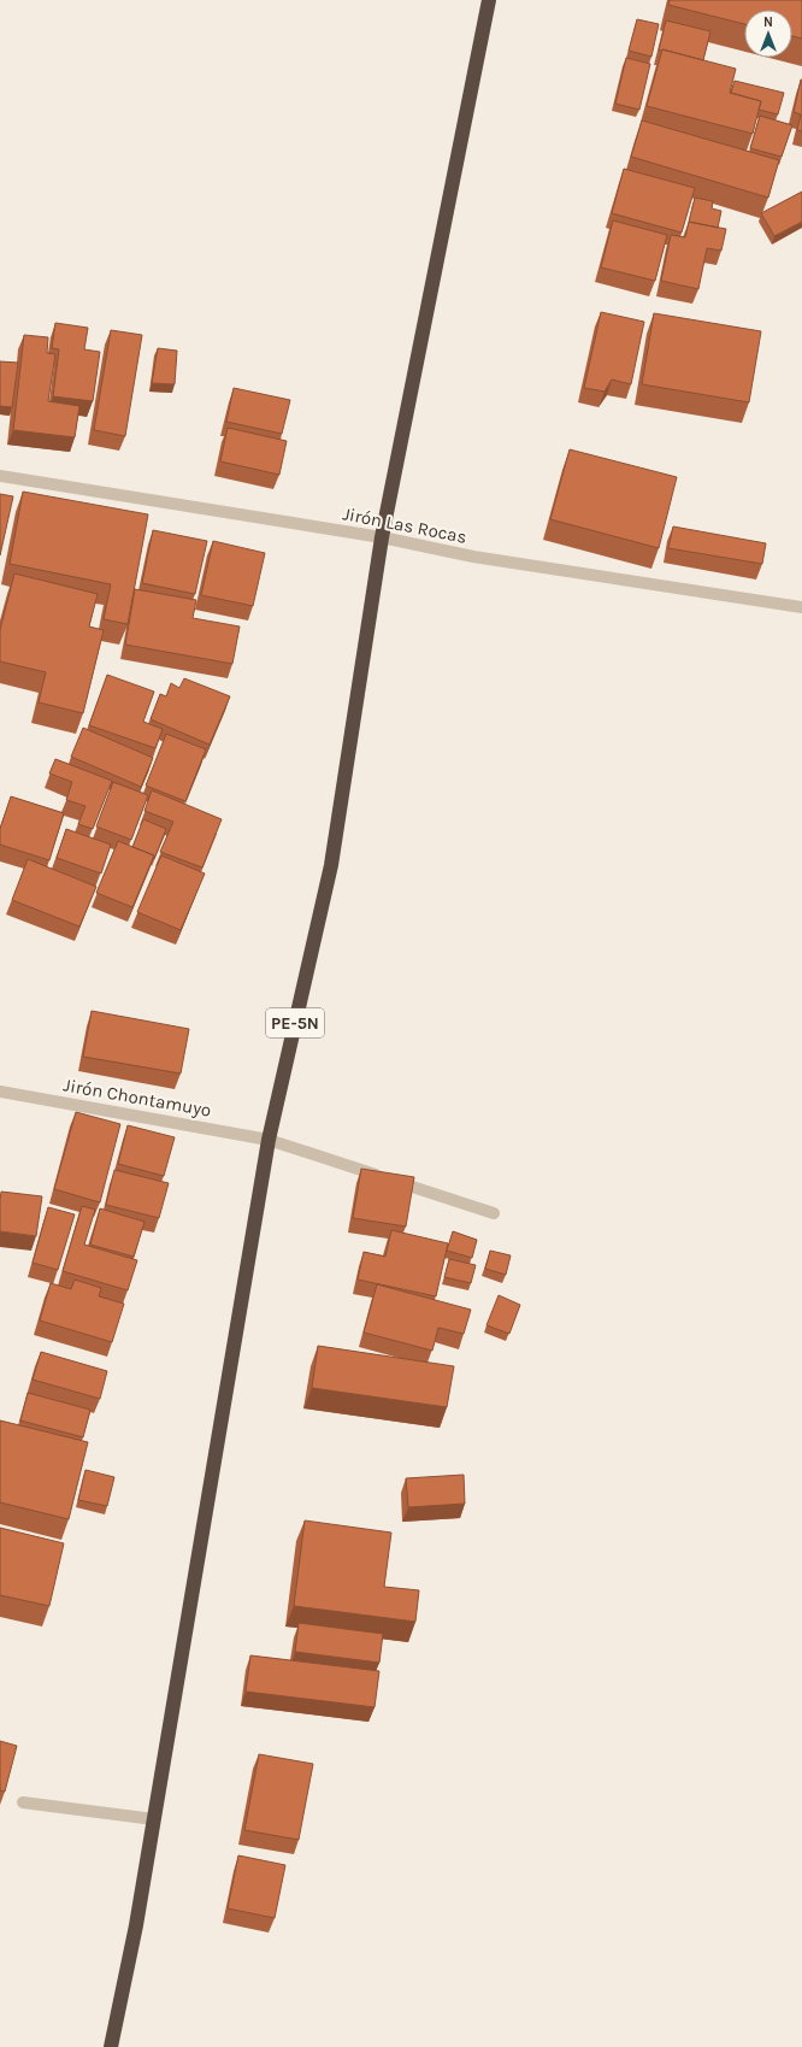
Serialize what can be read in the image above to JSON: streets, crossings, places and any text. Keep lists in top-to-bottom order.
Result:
{
  "streets": {
    "highway": ["PE-5N"],
    "street": ["Jirón Las Rocas", "Jirón Chontamuyo"]
  },
  "crossings": [
    ["Jirón Las Rocas", "PE-5N"],
    ["PE-5N", "Jirón Chontamuyo"]
  ],
  "north": "top"
}
